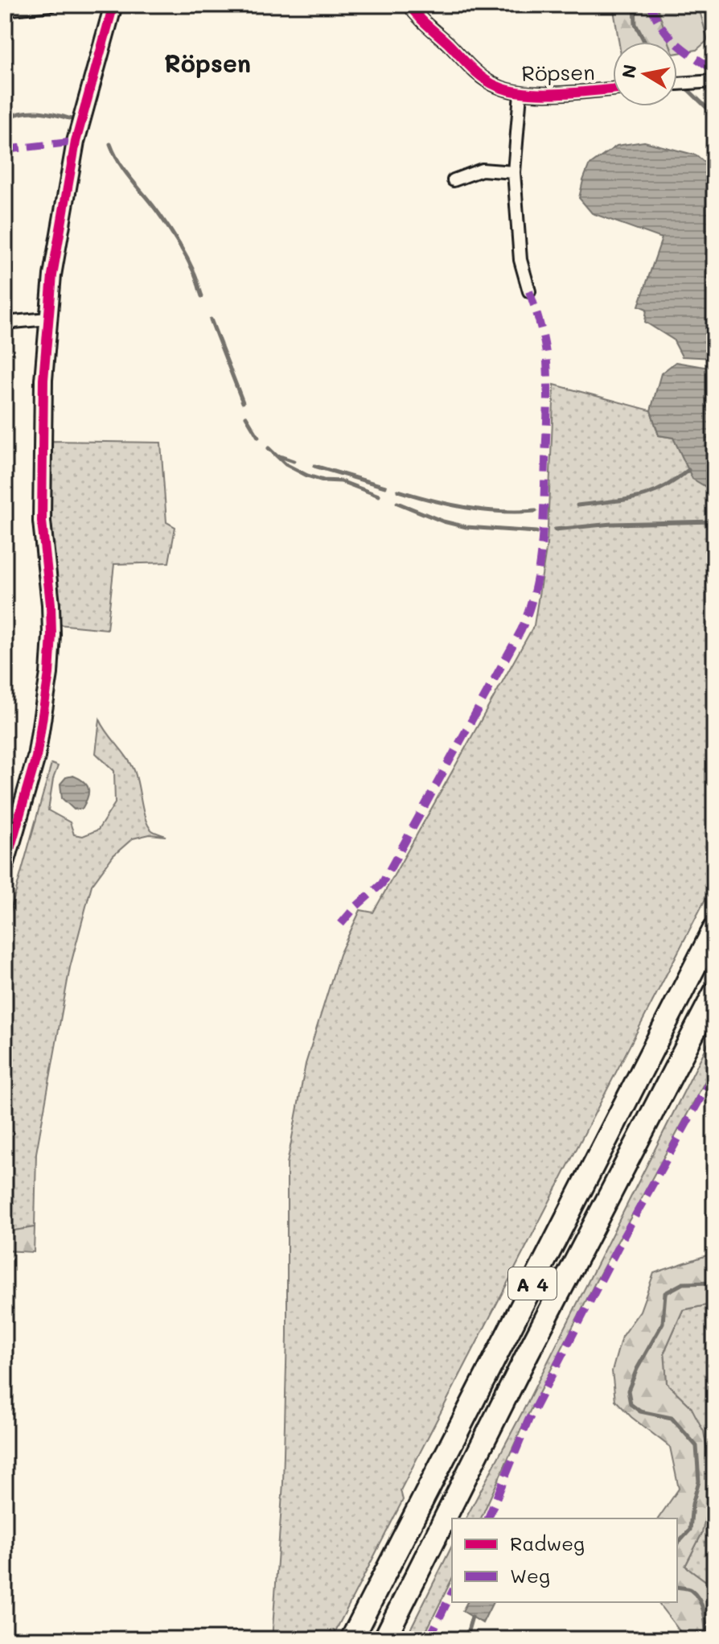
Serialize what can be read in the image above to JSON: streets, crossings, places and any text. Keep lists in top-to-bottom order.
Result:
{
  "streets": {
    "highway": ["A 4"],
    "street": ["Röpsen"]
  },
  "districts": ["Röpsen"],
  "legend": ["Radweg", "Weg"],
  "north": "left"
}
